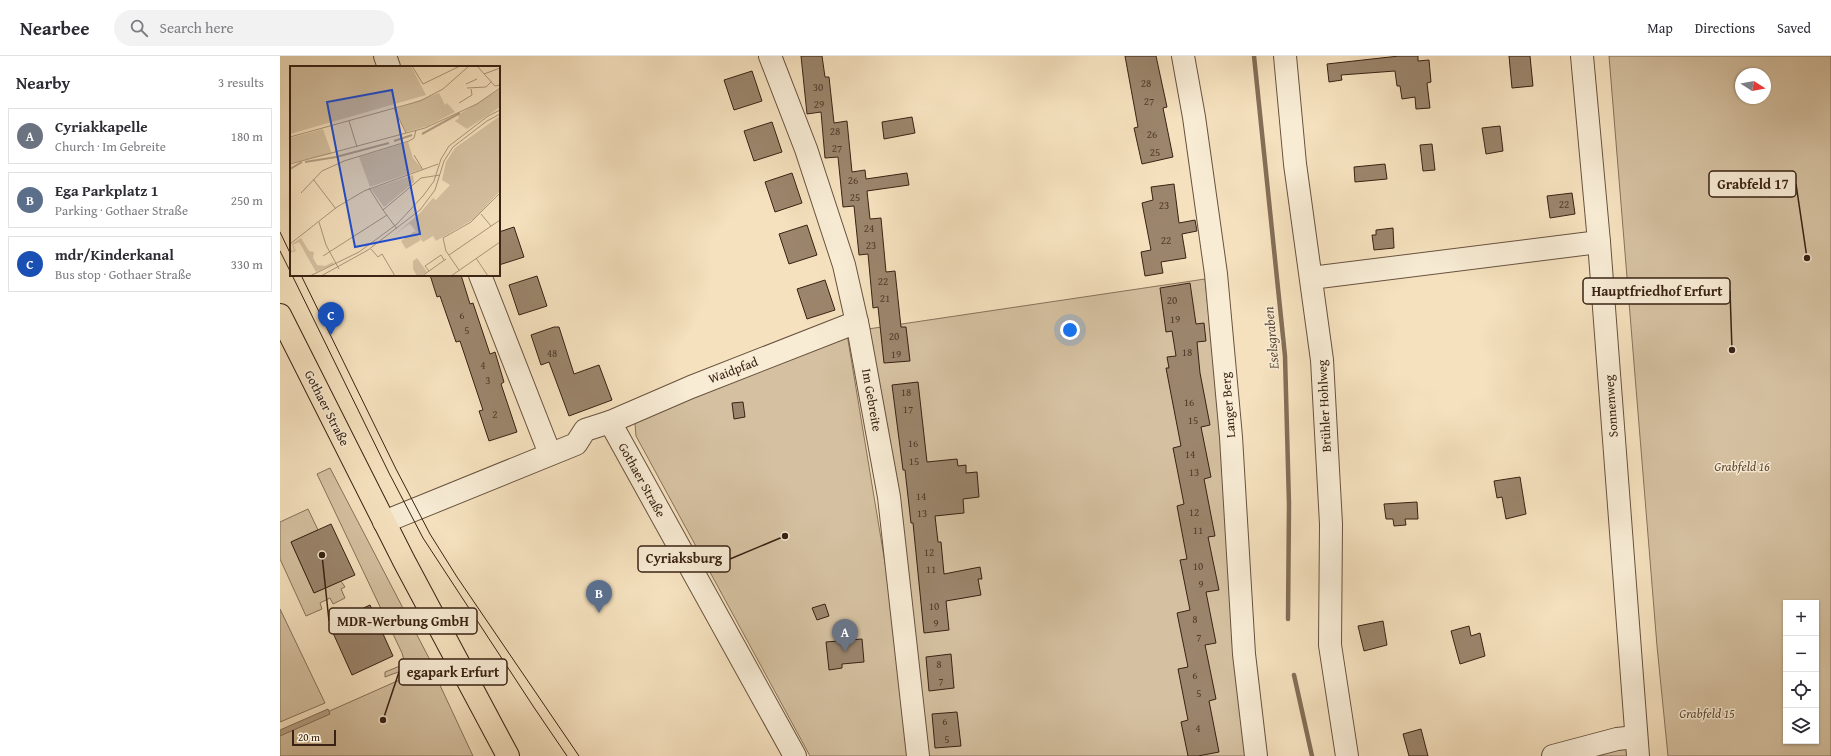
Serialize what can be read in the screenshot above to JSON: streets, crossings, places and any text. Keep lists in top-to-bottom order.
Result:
{
  "streets": {
    "main road": ["Gothaer Straße"],
    "street": [
      "Waidpfad",
      "Im Gebreite",
      "Langer Berg",
      "Brühler Hohlweg",
      "Sonnenweg"
    ]
  },
  "crossings": [
    ["Waidpfad", "Im Gebreite"],
    ["Waidpfad", "Gothaer Straße"]
  ],
  "water": ["Eselsgraben"],
  "parks": ["Grabfeld 16", "Grabfeld 15"],
  "places": [
    "Grabfeld 17",
    "Hauptfriedhof Erfurt",
    "Cyriaksburg",
    "MDR-Werbung GmbH",
    "egapark Erfurt"
  ],
  "house_numbers": [
    "28",
    "30",
    "27",
    "29",
    "28",
    "26",
    "27",
    "25",
    "26",
    "25",
    "22",
    "23",
    "24",
    "22",
    "23",
    "22",
    "21",
    "20",
    "6",
    "19",
    "5",
    "20",
    "18",
    "48",
    "19",
    "4",
    "3",
    "18",
    "16",
    "17",
    "2",
    "15",
    "16",
    "14",
    "15",
    "13",
    "14",
    "12",
    "13",
    "11",
    "12",
    "10",
    "11",
    "9",
    "10",
    "8",
    "9",
    "7",
    "8",
    "6",
    "7",
    "5",
    "6",
    "4",
    "5"
  ],
  "scale_bar": "20 m",
  "north": "right",
  "page": {
    "header": "Nearbee",
    "search": "Search here",
    "nav": ["Map", "Directions", "Saved"],
    "heading": ["Nearby", "3 results"],
    "list": [
      {
        "mark": "A",
        "name": "Cyriakkapelle",
        "note": "Church · Im Gebreite",
        "value": "180 m"
      },
      {
        "mark": "B",
        "name": "Ega Parkplatz 1",
        "note": "Parking · Gothaer Straße",
        "value": "250 m"
      },
      {
        "mark": "C",
        "name": "mdr/Kinderkanal",
        "note": "Bus stop · Gothaer Straße",
        "value": "330 m"
      }
    ],
    "pins": ["C", "B", "A"],
    "map_buttons": ["+", "−"],
    "scale": "20 m"
  }
}
